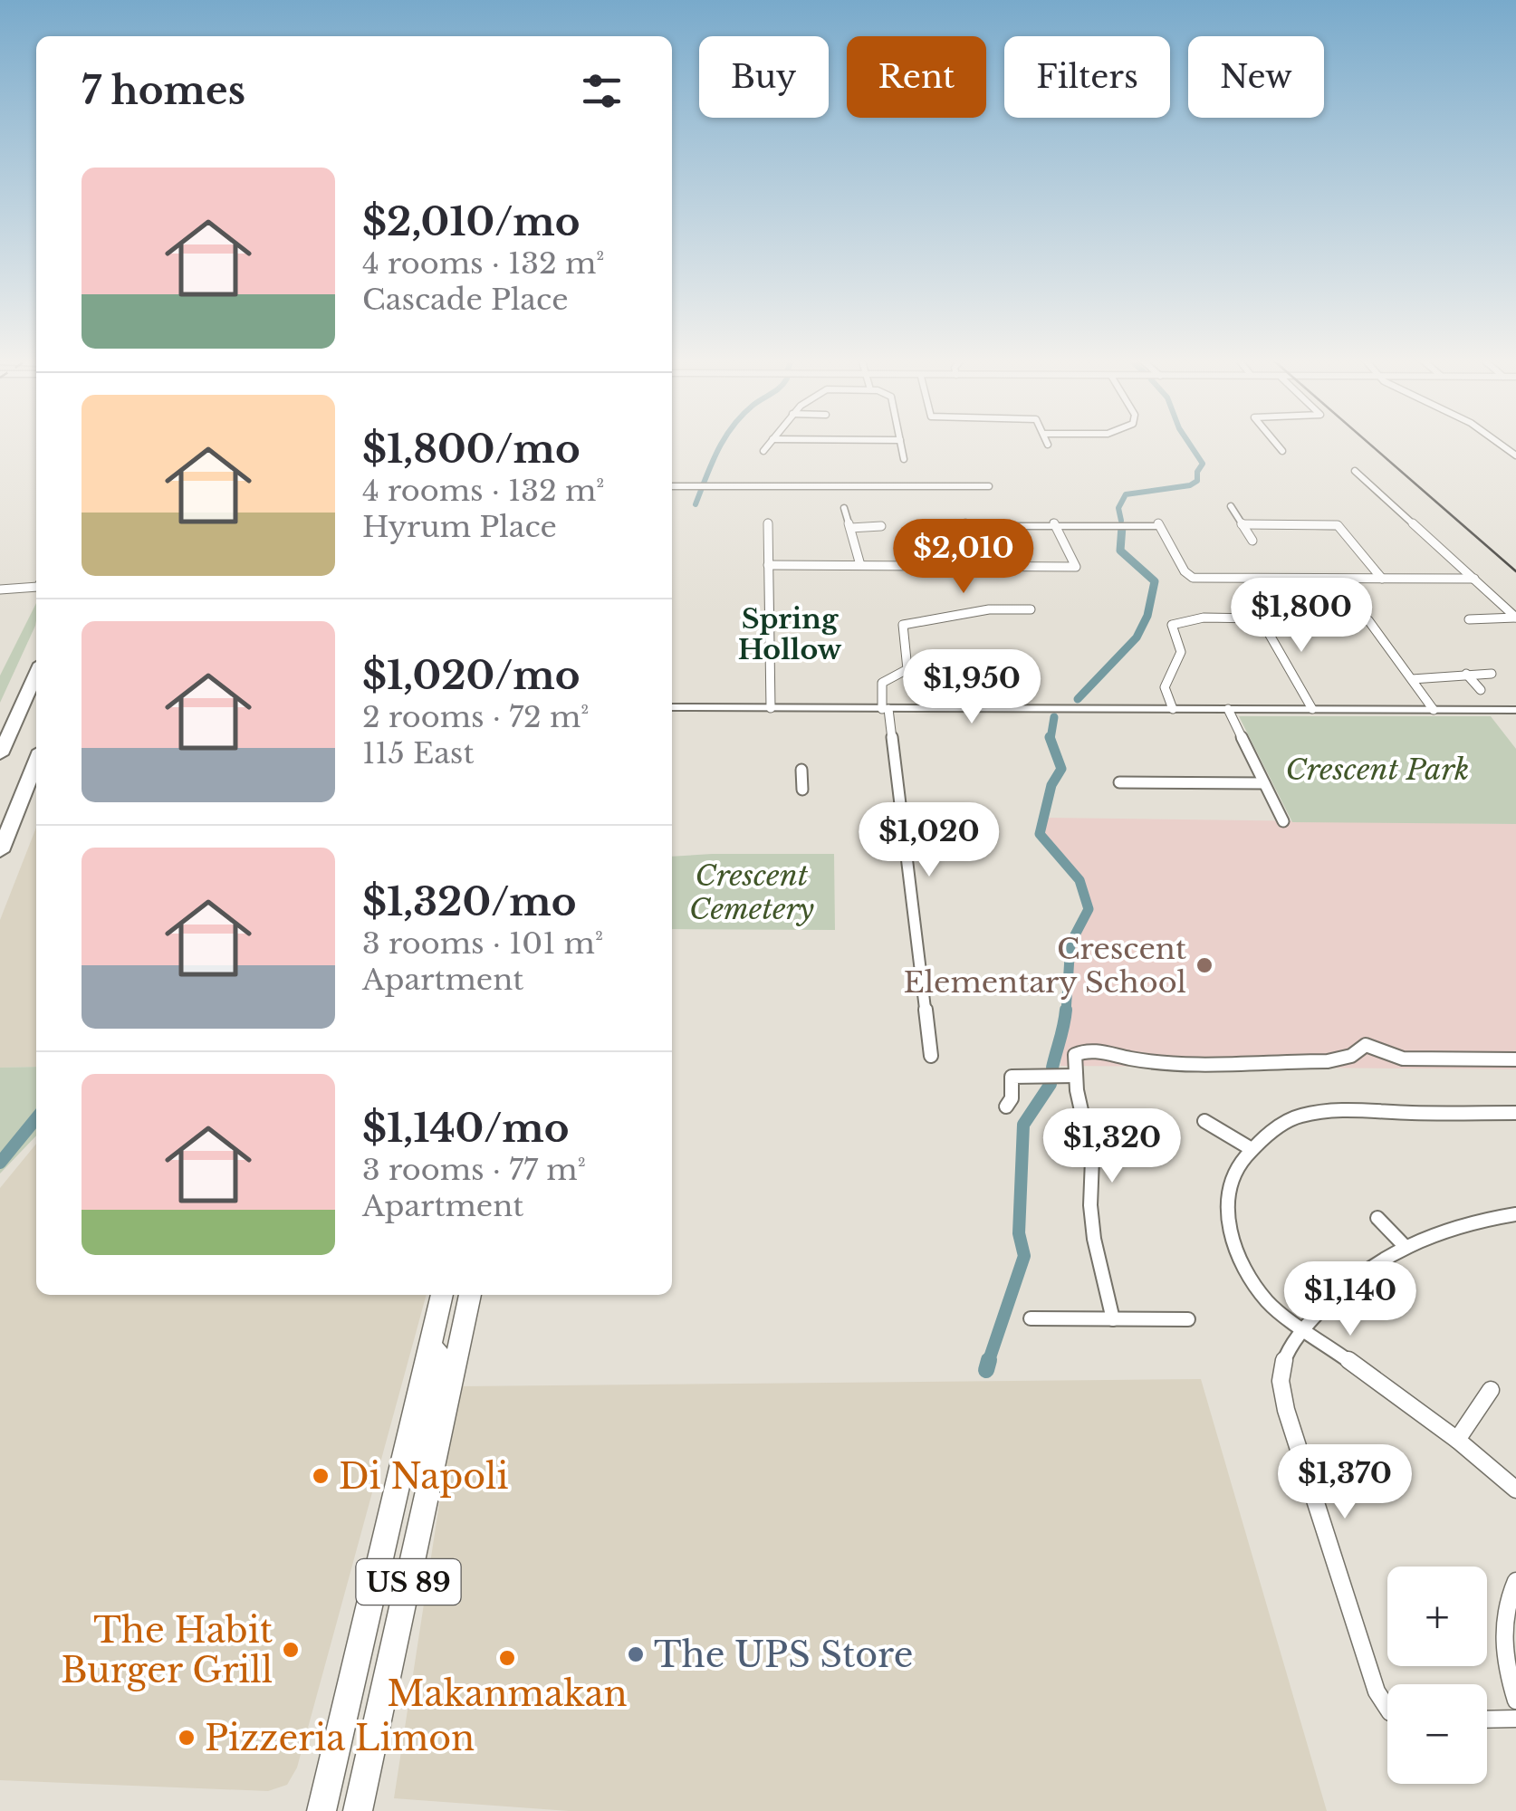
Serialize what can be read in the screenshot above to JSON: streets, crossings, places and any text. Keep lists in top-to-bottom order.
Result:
{
  "streets": {
    "main road": ["US 89"]
  },
  "districts": ["Spring Hollow"],
  "parks": ["Crescent Park", "Crescent Cemetery"],
  "places": [
    "Crescent Elementary School",
    "Di Napoli",
    "The Habit Burger Grill",
    "The UPS Store",
    "Makanmakan",
    "Pizzeria Limon"
  ],
  "page": {
    "chip": [
      "Buy",
      "Rent",
      "Filters",
      "New"
    ],
    "heading": "7 homes",
    "list": [
      {
        "name": "$2,010/mo",
        "note": "4 rooms · 132 m² · Cascade Place"
      },
      {
        "name": "$1,800/mo",
        "note": "4 rooms · 132 m² · Hyrum Place"
      },
      {
        "name": "$1,020/mo",
        "note": "2 rooms · 72 m² · 115 East"
      },
      {
        "name": "$1,320/mo",
        "note": "3 rooms · 101 m² · Apartment"
      },
      {
        "name": "$1,140/mo",
        "note": "3 rooms · 77 m² · Apartment"
      }
    ],
    "price": [
      "$2,010",
      "$1,800",
      "$1,950",
      "$1,020",
      "$1,320",
      "$1,140",
      "$1,370"
    ],
    "map_buttons": ["+", "−"]
  }
}
